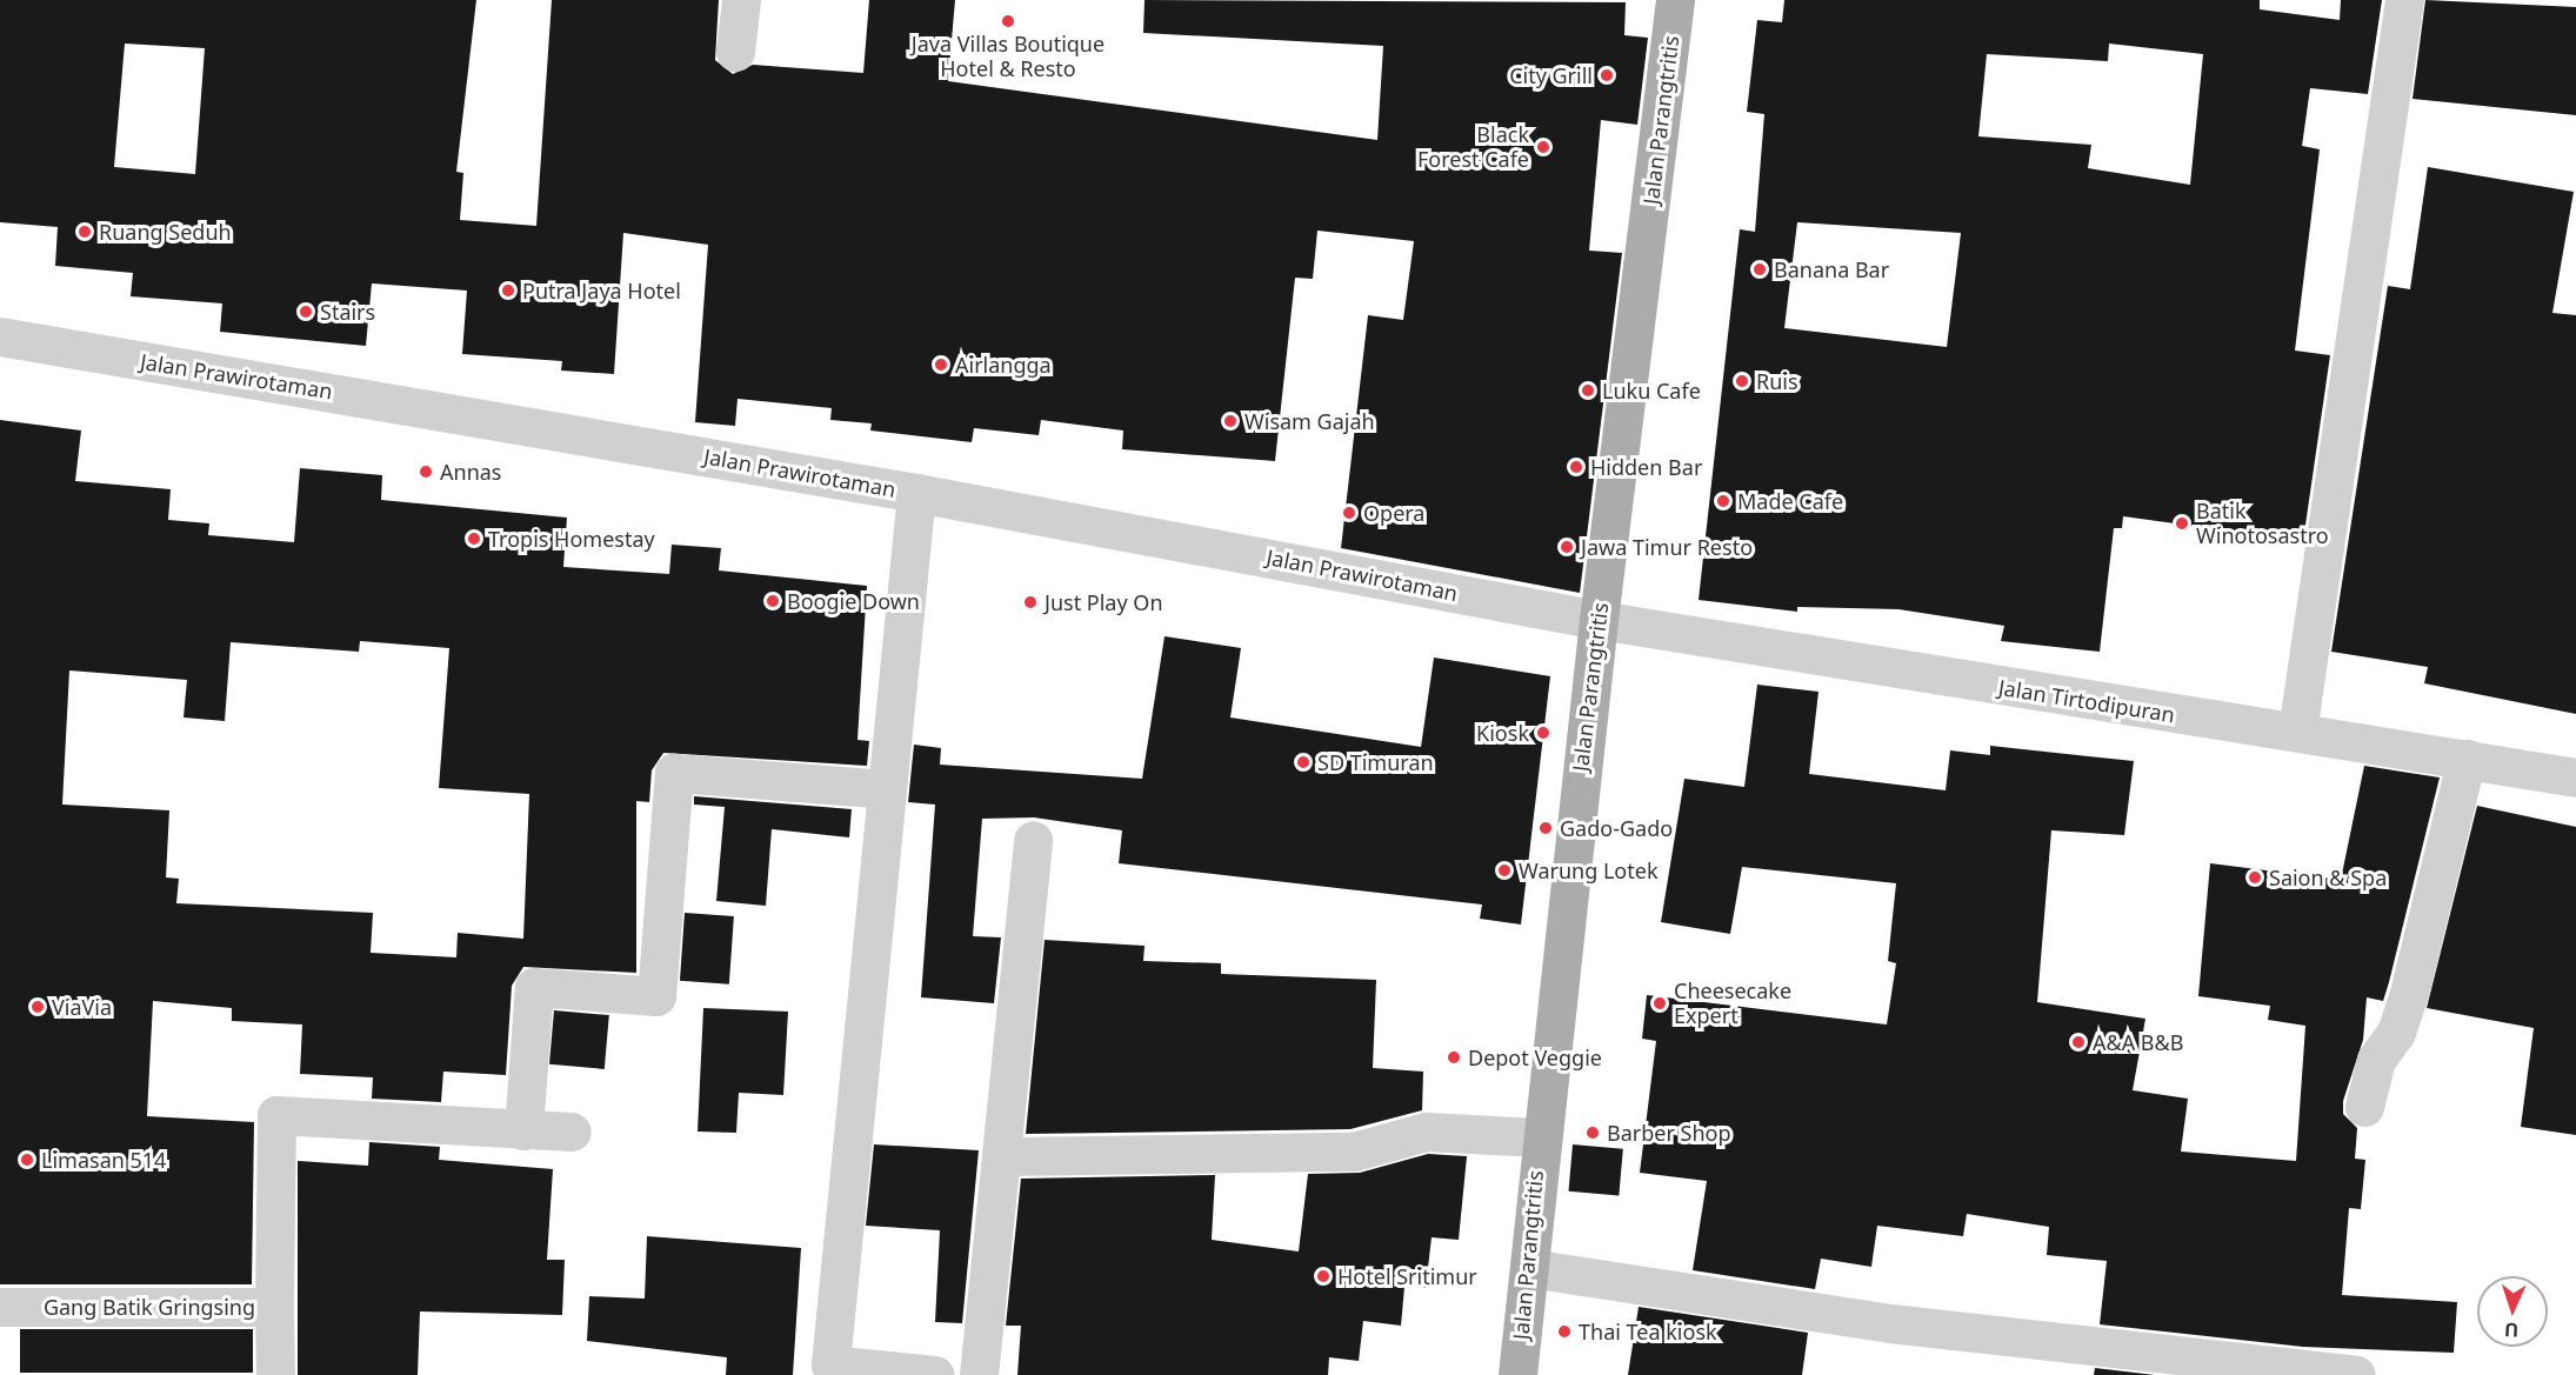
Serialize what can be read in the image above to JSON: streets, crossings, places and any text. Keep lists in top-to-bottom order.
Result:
{
  "streets": {
    "main road": ["Jalan Parangtritis"],
    "street": ["Jalan Prawirotaman", "Jalan Tirtodipuran", "Gang Batik Gringsing"]
  },
  "crossings": [
    ["Jalan Parangtritis", "Jalan Prawirotaman"],
    ["Jalan Parangtritis", "Jalan Tirtodipuran"],
    ["Jalan Prawirotaman", "Jalan Tirtodipuran"]
  ],
  "places": [
    "Java Villas Boutique Hotel & Resto",
    "City Grill",
    "Black Forest Cafe",
    "Ruang Seduh",
    "Banana Bar",
    "Putra Jaya Hotel",
    "Stairs",
    "Airlangga",
    "Ruis",
    "Luku Cafe",
    "Wisam Gajah",
    "Hidden Bar",
    "Annas",
    "Made Cafe",
    "Opera",
    "Batik Winotosastro",
    "Tropis Homestay",
    "Jawa Timur Resto",
    "Boogie Down",
    "Just Play On",
    "Kiosk",
    "SD Timuran",
    "Gado-Gado",
    "Warung Lotek",
    "Saion & Spa",
    "Cheesecake Expert",
    "ViaVia",
    "A&A B&B",
    "Depot Veggie",
    "Barber Shop",
    "Limasan 514",
    "Hotel Sritimur",
    "Thai Tea kiosk"
  ],
  "north": "bottom"
}
